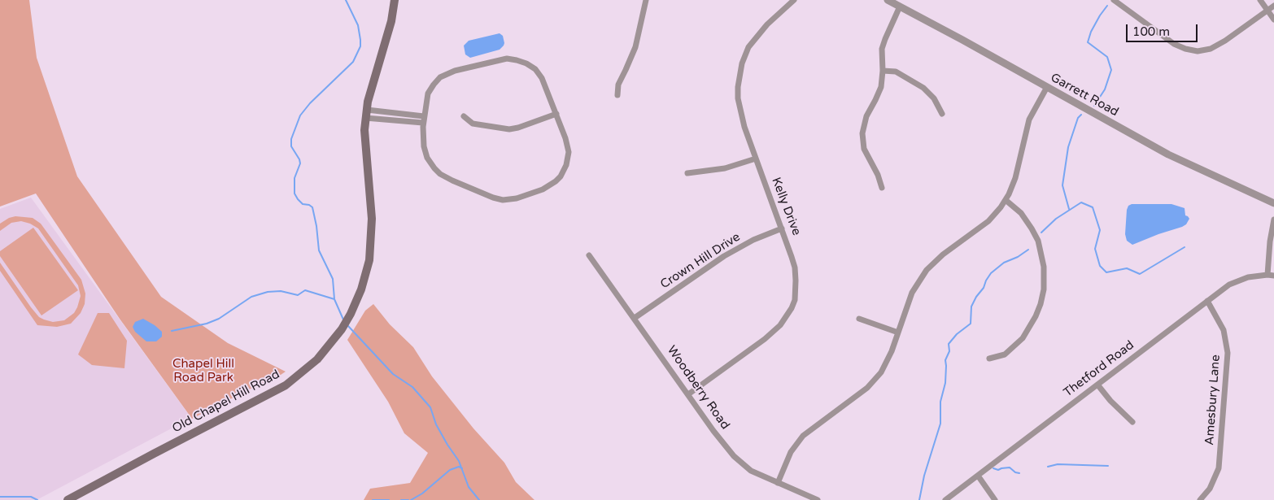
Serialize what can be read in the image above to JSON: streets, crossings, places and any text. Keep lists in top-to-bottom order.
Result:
{
  "streets": {
    "main road": ["Old Chapel Hill Road"],
    "street": [
      "Garrett Road",
      "Kelly Drive",
      "Crown Hill Drive",
      "Thetford Road",
      "Woodberry Road",
      "Amesbury Lane"
    ]
  },
  "crossings": [
    ["Kelly Drive", "Crown Hill Drive"],
    ["Kelly Drive", "Woodberry Road"],
    ["Crown Hill Drive", "Woodberry Road"],
    ["Thetford Road", "Amesbury Lane"]
  ],
  "parks": ["Chapel Hill Road Park"],
  "scale_bar": "100 m"
}
